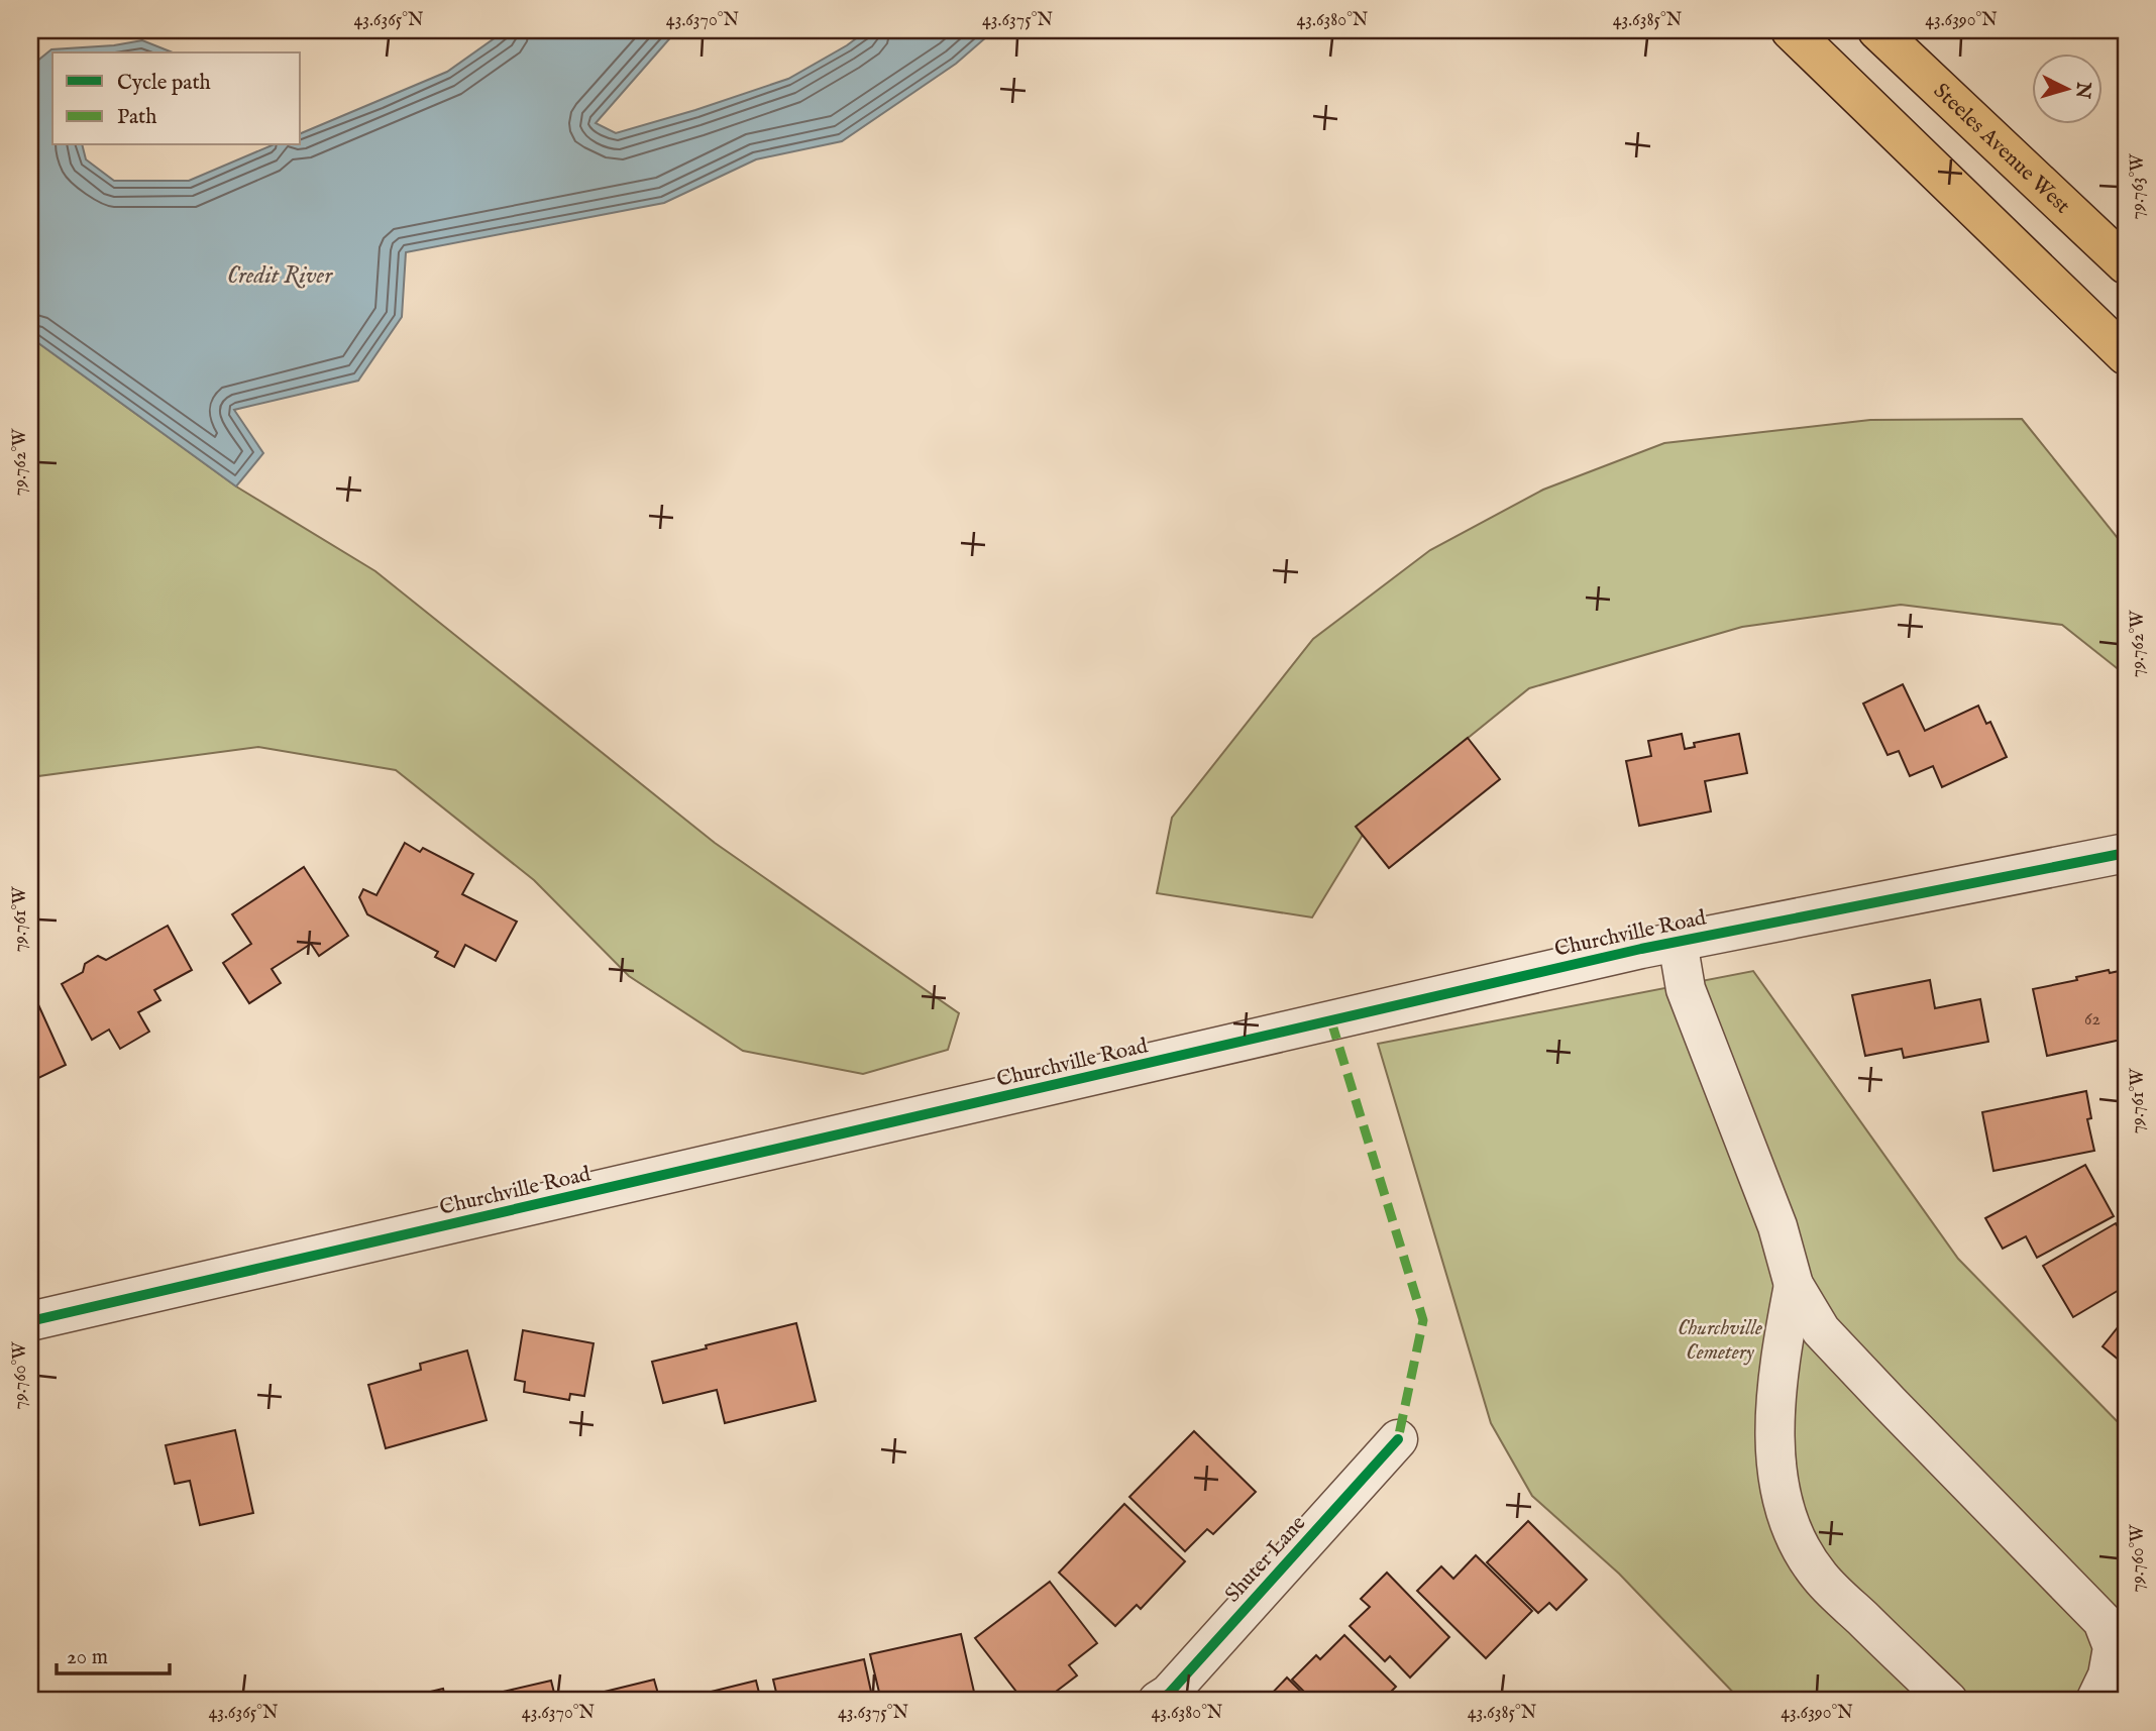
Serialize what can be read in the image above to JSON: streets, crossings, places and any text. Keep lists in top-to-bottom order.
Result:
{
  "streets": {
    "main road": ["Steeles Avenue West"],
    "street": ["Churchville Road", "Shuter Lane"]
  },
  "water": ["Credit River"],
  "parks": ["Churchville Cemetery"],
  "house_numbers": ["62"],
  "legend": ["Cycle path", "Path"],
  "scale_bar": "20 m",
  "north": "right",
  "coordinates": [
    "43.6365°N",
    "43.6370°N",
    "43.6375°N",
    "43.6380°N",
    "43.6385°N",
    "43.6390°N",
    "79.763°W",
    "79.762°W",
    "79.761°W",
    "79.760°W"
  ]
}
